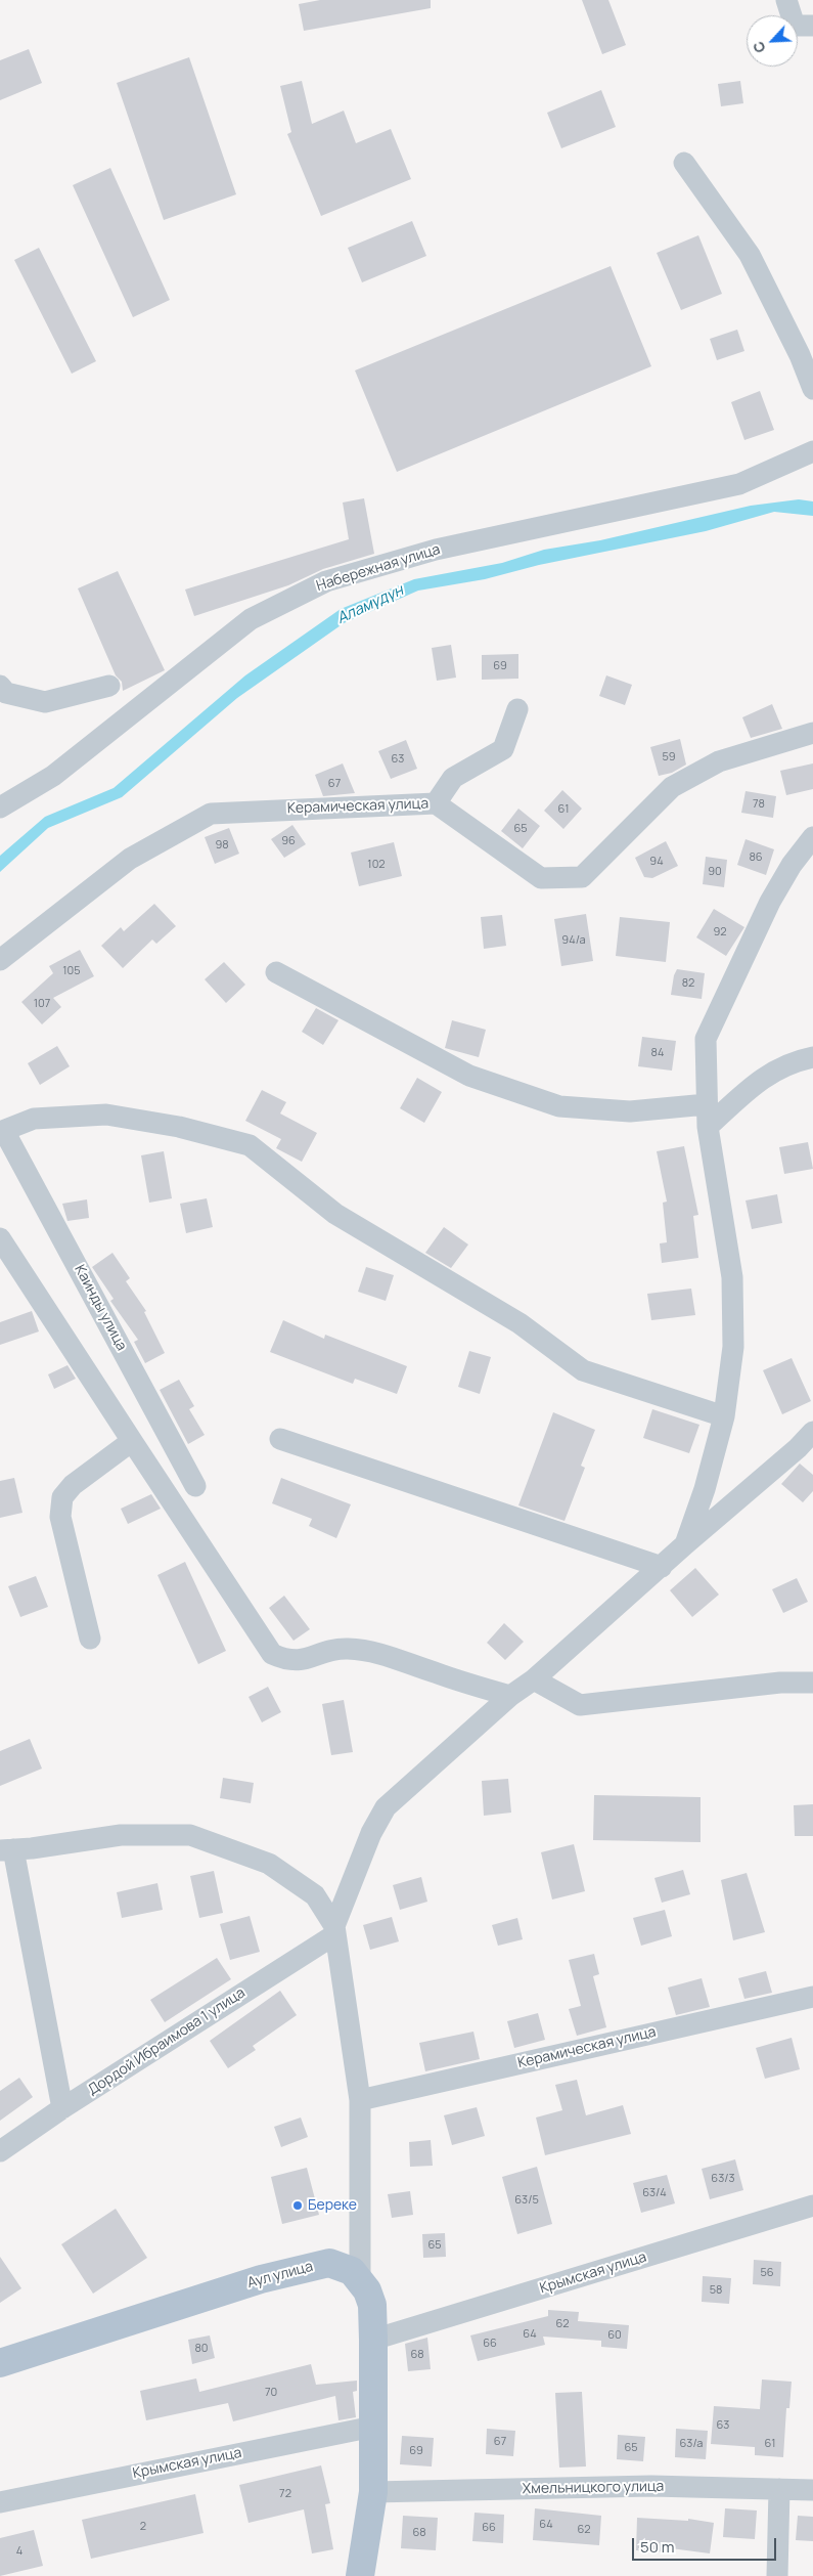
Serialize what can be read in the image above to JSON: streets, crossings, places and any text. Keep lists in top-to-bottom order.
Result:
{
  "streets": {
    "main road": ["Аул улица"],
    "street": [
      "Набережная улица",
      "Керамическая улица",
      "Каинды улица",
      "Дордой Ибраимова 1 улица",
      "Крымская улица",
      "Хмельницкого улица"
    ]
  },
  "water": ["Аламүдүн"],
  "places": ["Береке"],
  "house_numbers": [
    "69",
    "59",
    "63",
    "67",
    "78",
    "61",
    "65",
    "96",
    "98",
    "86",
    "94",
    "102",
    "90",
    "92",
    "94/а",
    "105",
    "82",
    "107",
    "84",
    "63/3",
    "63/4",
    "63/5",
    "65",
    "56",
    "58",
    "62",
    "64",
    "60",
    "66",
    "80",
    "68",
    "70",
    "63",
    "67",
    "63/а",
    "61",
    "65",
    "69",
    "72",
    "64",
    "2",
    "66",
    "62",
    "68",
    "4"
  ],
  "scale_bar": "50 m",
  "north": "bottom left"
}
